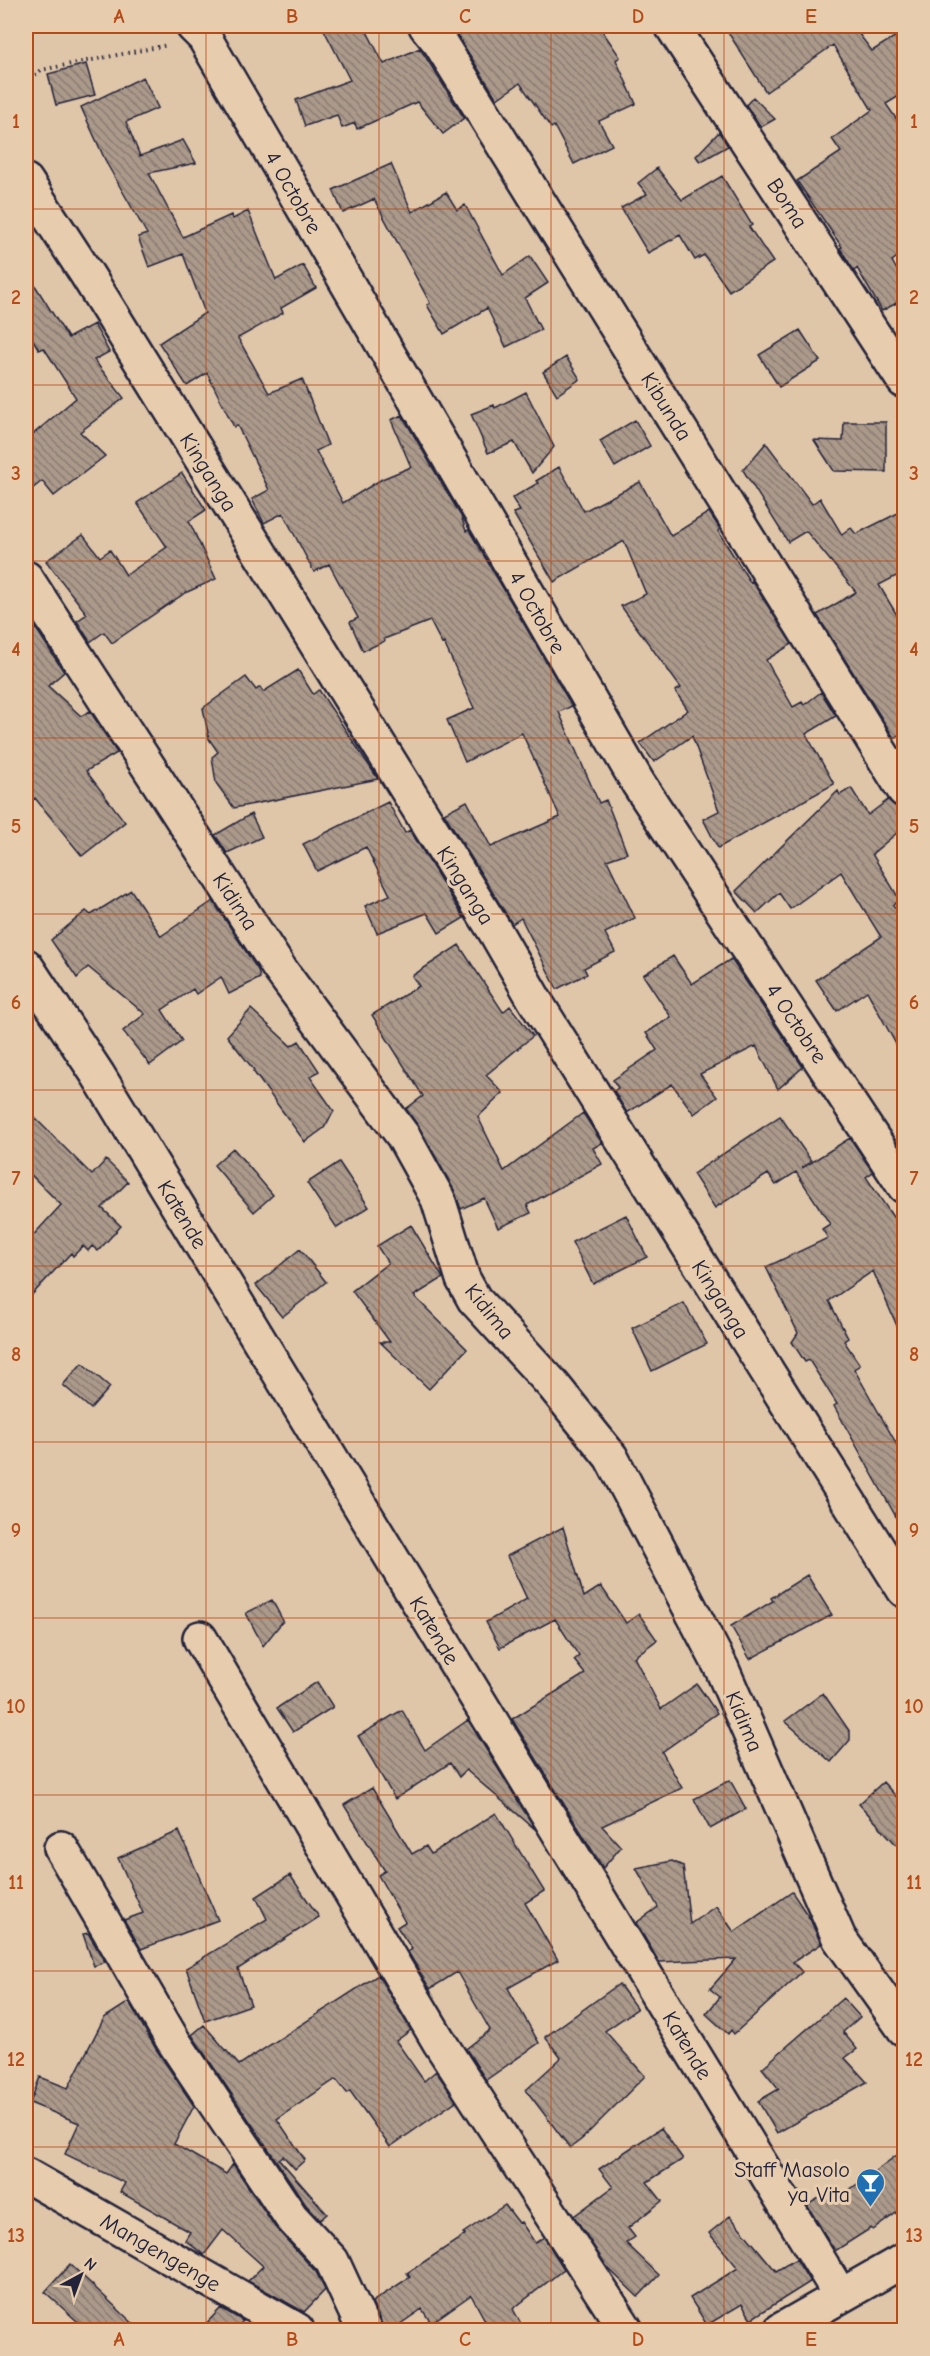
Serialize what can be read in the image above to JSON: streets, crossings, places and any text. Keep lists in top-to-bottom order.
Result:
{
  "streets": {
    "street": [
      "4 Octobre",
      "Boma",
      "Kibunda",
      "Kinganga",
      "Kidima",
      "Katende",
      "Mangengenge"
    ]
  },
  "places": {
    "bar": ["Staff Masolo ya Vita"]
  },
  "north": "top right",
  "grid": {
    "columns": [
      "A",
      "B",
      "C",
      "D",
      "E"
    ],
    "rows": [
      "1",
      "2",
      "3",
      "4",
      "5",
      "6",
      "7",
      "8",
      "9",
      "10",
      "11",
      "12",
      "13"
    ]
  }
}
